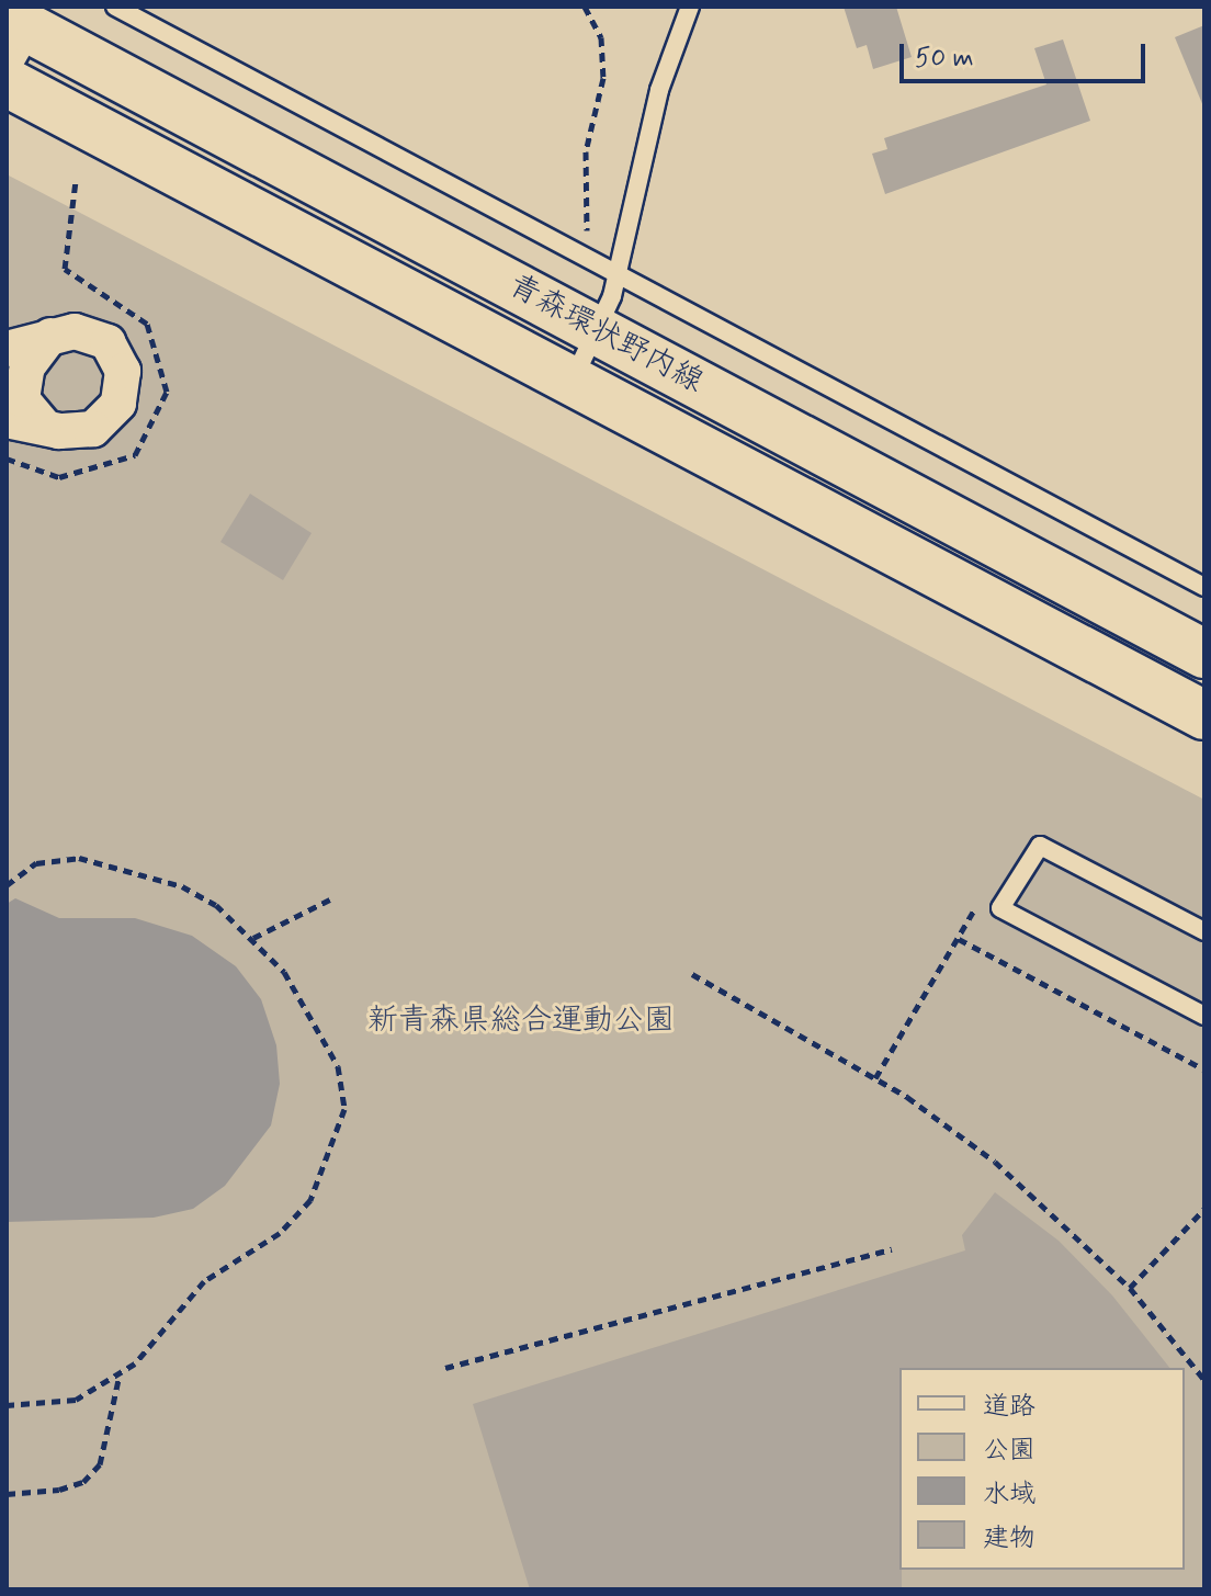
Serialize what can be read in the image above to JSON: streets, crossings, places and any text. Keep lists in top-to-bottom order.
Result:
{
  "streets": {
    "main road": ["青森環状野内線"]
  },
  "parks": ["新青森県総合運動公園"],
  "legend": [
    "道路",
    "公園",
    "水域",
    "建物"
  ],
  "scale_bar": "50 m"
}
